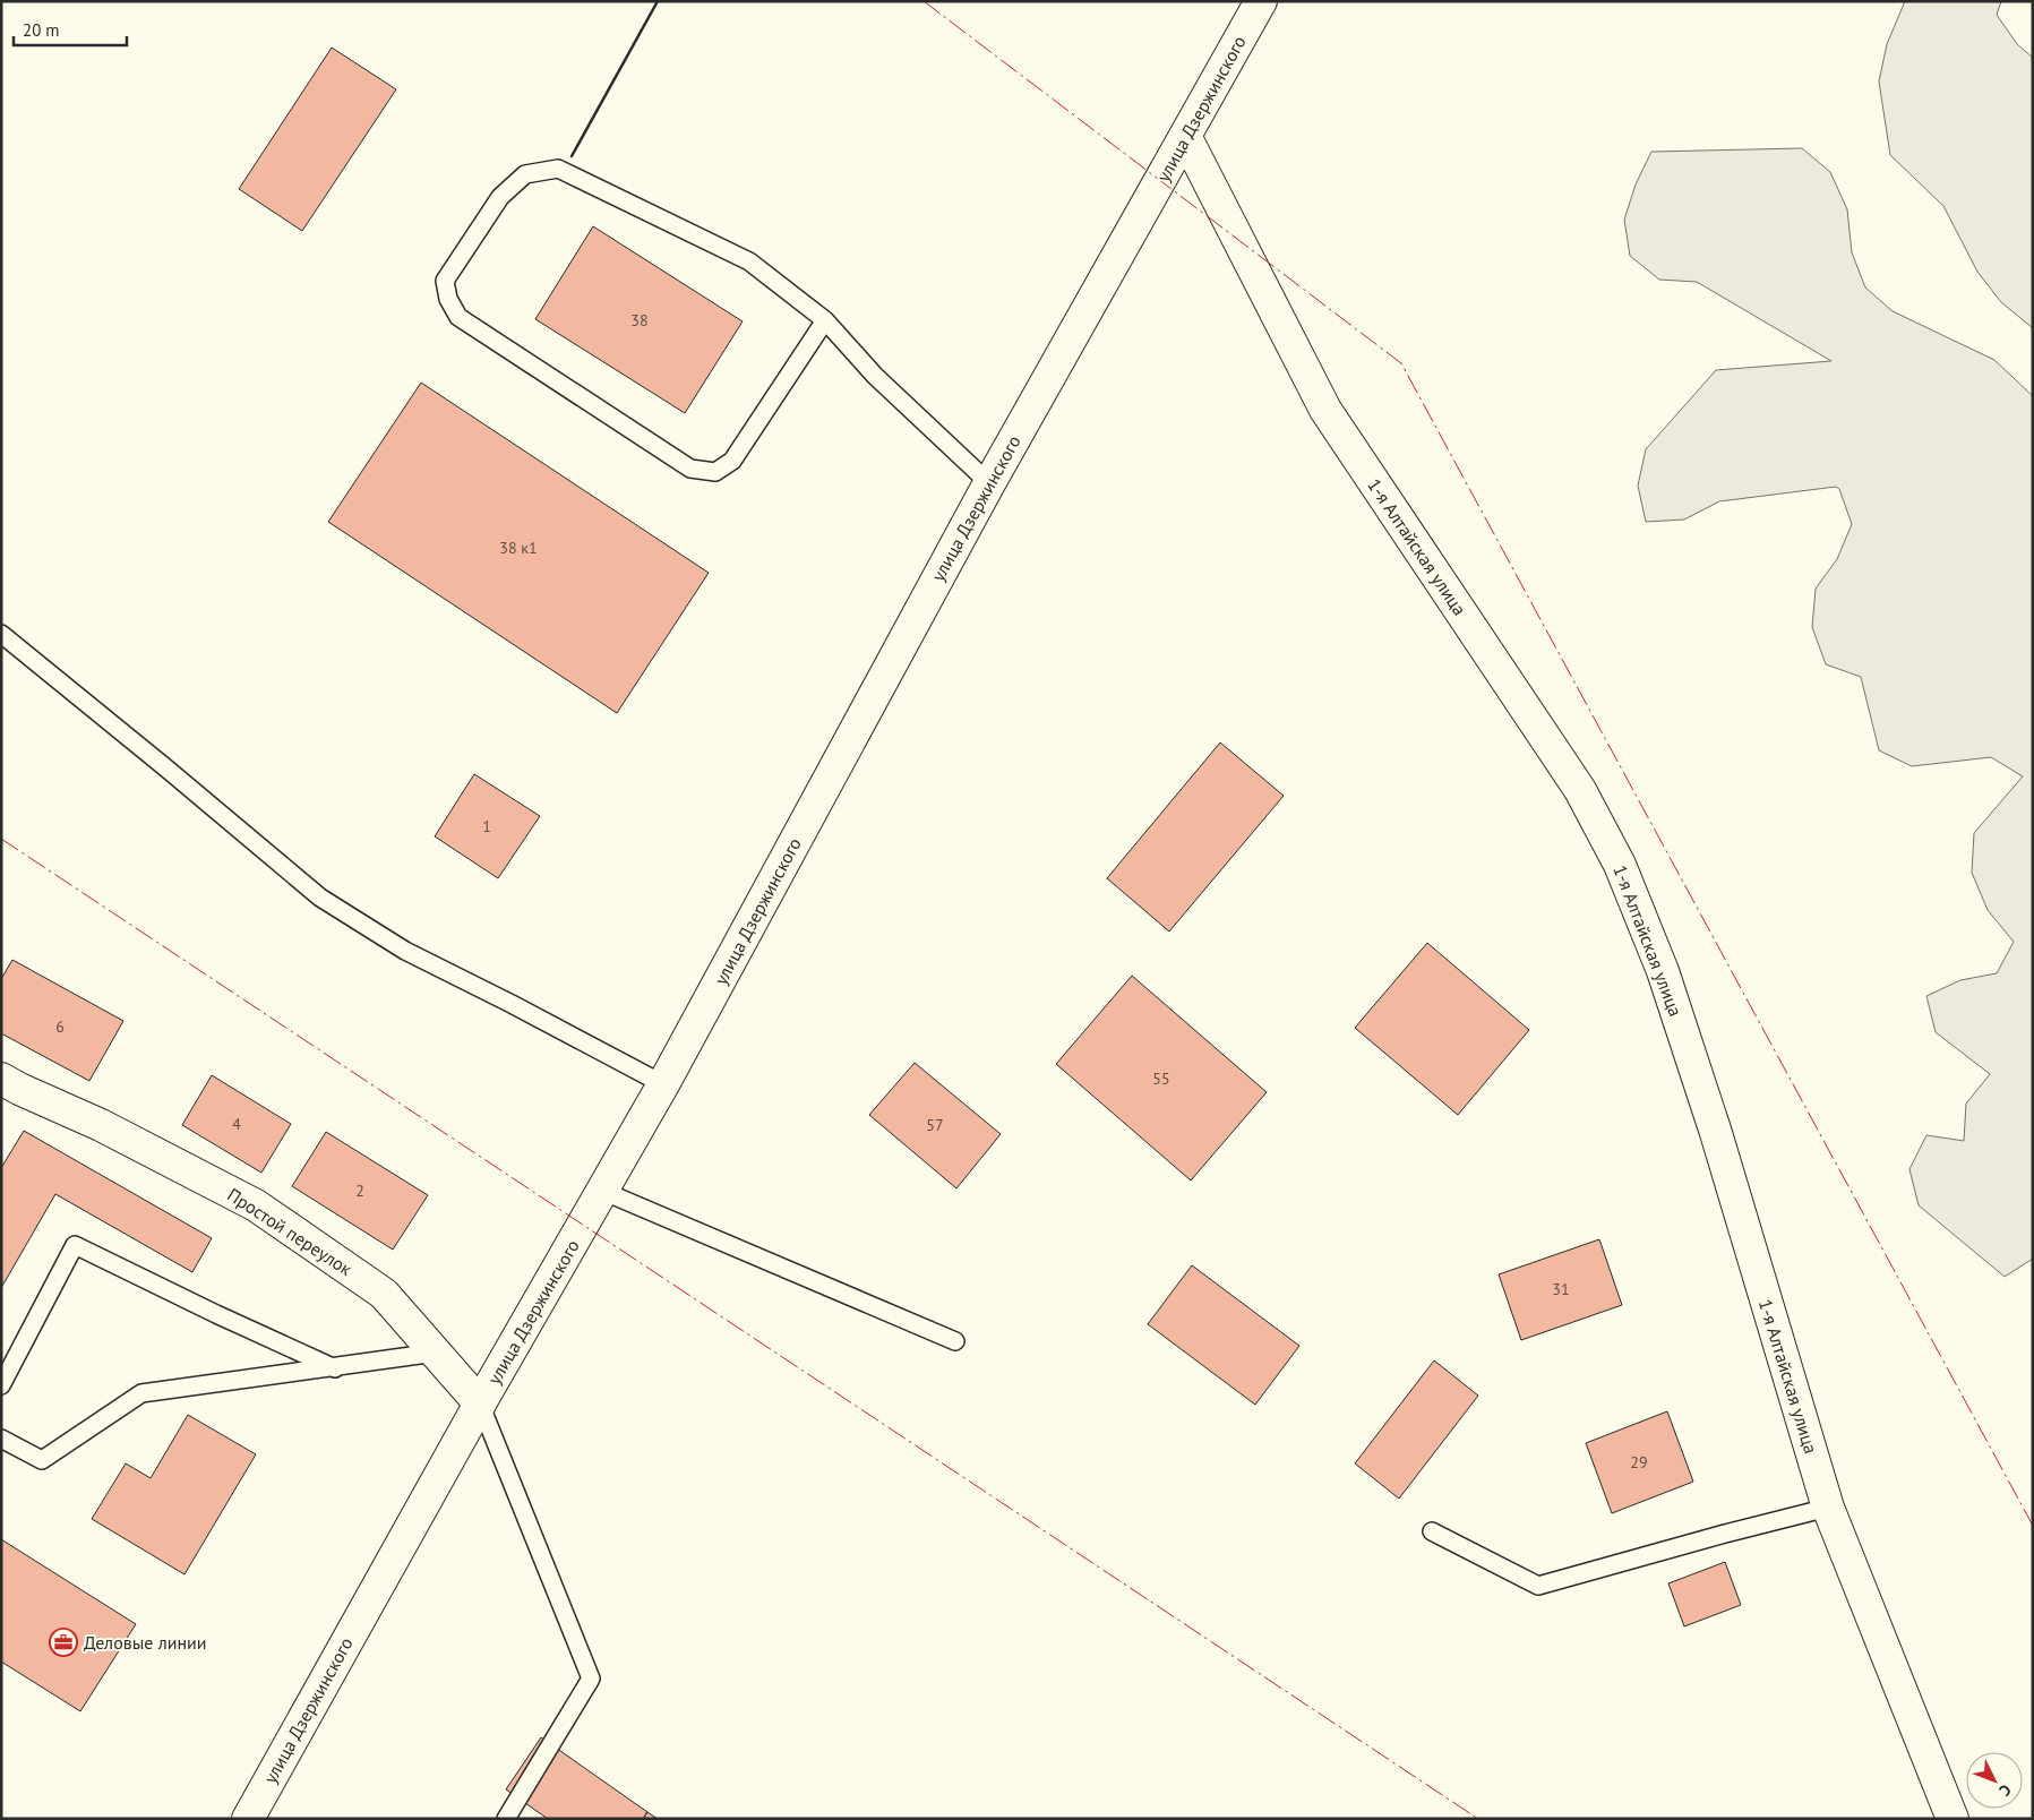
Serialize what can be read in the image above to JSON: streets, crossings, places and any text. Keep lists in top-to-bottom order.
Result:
{
  "streets": {
    "street": ["улица Дзержинского", "1-я Алтайская улица", "Простой переулок"]
  },
  "crossings": [
    ["улица Дзержинского", "1-я Алтайская улица"],
    ["улица Дзержинского", "Простой переулок"]
  ],
  "places": {
    "office": ["Деловые линии"]
  },
  "house_numbers": [
    "38",
    "38 к1",
    "1",
    "6",
    "55",
    "4",
    "57",
    "2",
    "31",
    "29"
  ],
  "scale_bar": "20 m",
  "north": "bottom right"
}
